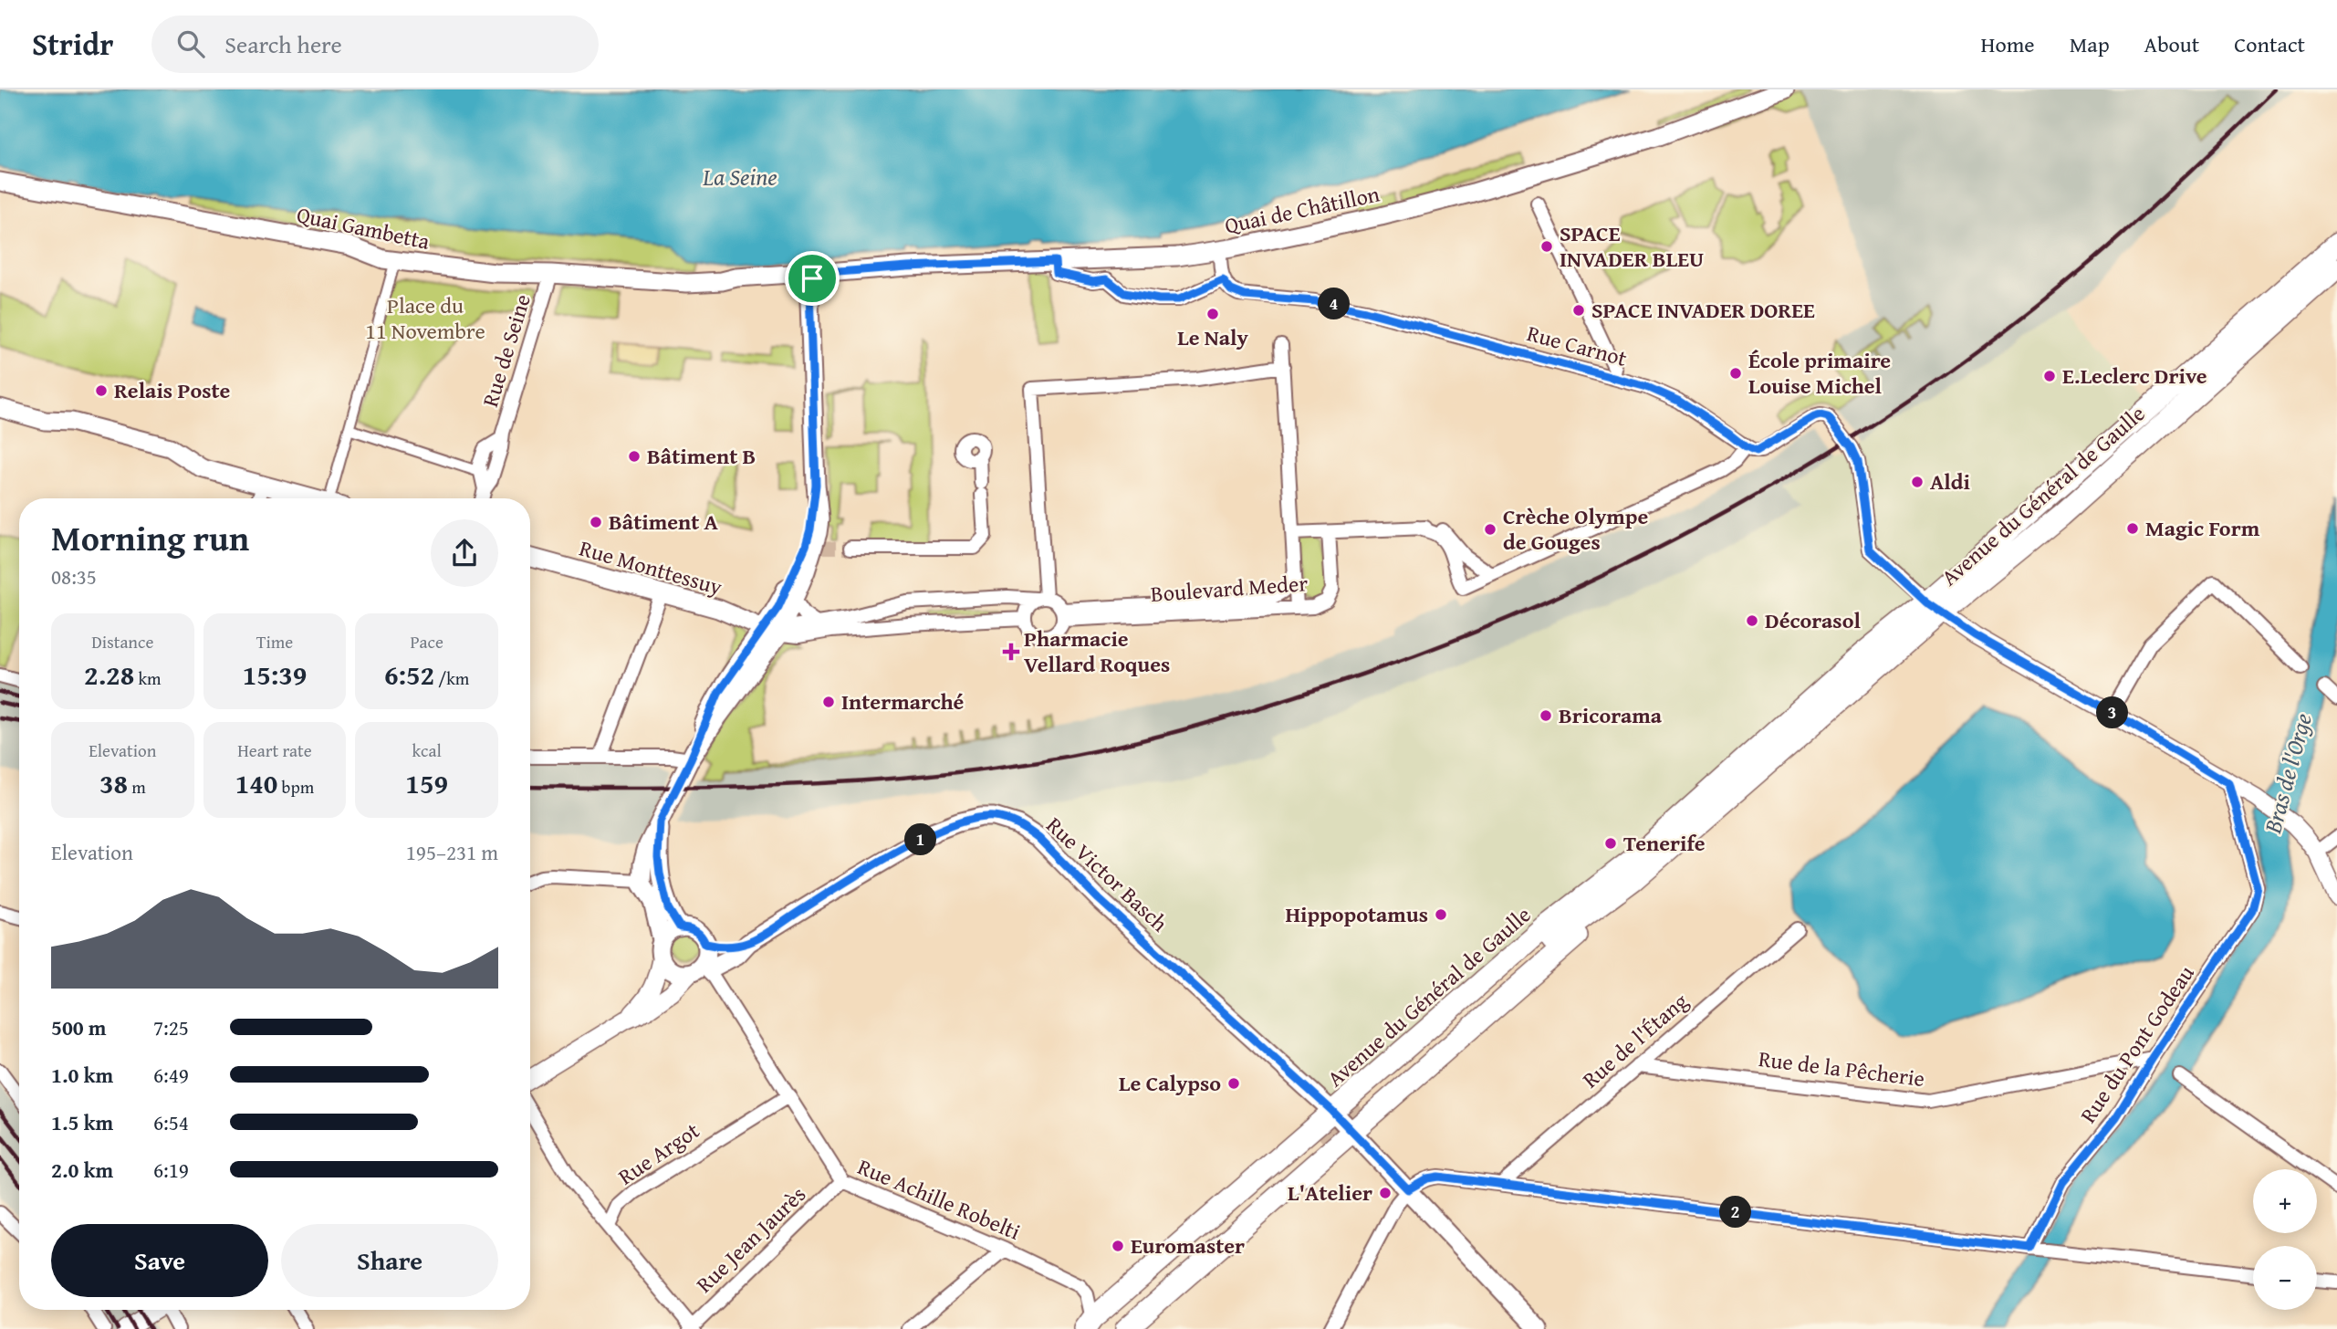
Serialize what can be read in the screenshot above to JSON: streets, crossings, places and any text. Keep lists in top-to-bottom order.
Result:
{
  "streets": {
    "main road": [
      "Quai de Châtillon",
      "Quai Gambetta",
      "Avenue du Général de Gaulle",
      "Rue Monttessuy",
      "Rue Victor Basch"
    ],
    "street": [
      "Rue Carnot",
      "Rue de Seine",
      "Boulevard Meder",
      "Rue de l'Étang",
      "Rue du Pont Godeau",
      "Rue de la Pêcherie",
      "Rue Argot",
      "Rue Achille Robelti",
      "Rue Jean Jaurès"
    ]
  },
  "crossings": [
    ["Quai de Châtillon", "Quai Gambetta"],
    ["Quai Gambetta", "Rue de Seine"],
    ["Avenue du Général de Gaulle", "Rue Victor Basch"],
    ["Avenue du Général de Gaulle", "Rue Achille Robelti"],
    ["Rue Victor Basch", "Rue Achille Robelti"],
    ["Rue de l'Étang", "Rue de la Pêcherie"],
    ["Rue du Pont Godeau", "Rue de la Pêcherie"],
    ["Rue Argot", "Rue Achille Robelti"],
    ["Rue Achille Robelti", "Rue Jean Jaurès"]
  ],
  "water": ["La Seine", "Bras de l'Orge"],
  "parks": ["Place du 11 Novembre"],
  "places": {
    "other": [
      "SPACE INVADER BLEU",
      "SPACE INVADER DOREE",
      "Le Naly",
      "École primaire Louise Michel",
      "E.Leclerc Drive",
      "Relais Poste",
      "Bâtiment B",
      "Aldi",
      "Bâtiment A",
      "Magic Form",
      "Crèche Olympe de Gouges",
      "Décorasol",
      "Intermarché",
      "Bricorama",
      "Tenerife",
      "Hippopotamus",
      "Le Calypso",
      "L'Atelier",
      "Euromaster"
    ],
    "health": ["Pharmacie Vellard Roques"]
  },
  "page": {
    "header": "Stridr",
    "search": "Search here",
    "nav": [
      "Home",
      "Map",
      "About",
      "Contact"
    ],
    "pins": [
      "4",
      "3",
      "1",
      "2"
    ],
    "heading": ["Morning run", "08:35"],
    "stats": [
      ["Distance", "2.28 km"],
      ["Time", "15:39"],
      ["Pace", "6:52 /km"],
      ["Elevation", "38 m"],
      ["Heart rate", "140 bpm"],
      ["kcal", "159"]
    ],
    "chart": ["Elevation", "195–231 m"],
    "list": [
      {
        "name": "500 m",
        "note": "7:25"
      },
      {
        "name": "1.0 km",
        "note": "6:49"
      },
      {
        "name": "1.5 km",
        "note": "6:54"
      },
      {
        "name": "2.0 km",
        "note": "6:19"
      }
    ],
    "map_buttons": ["+", "−"],
    "buttons": ["Save", "Share"]
  }
}
